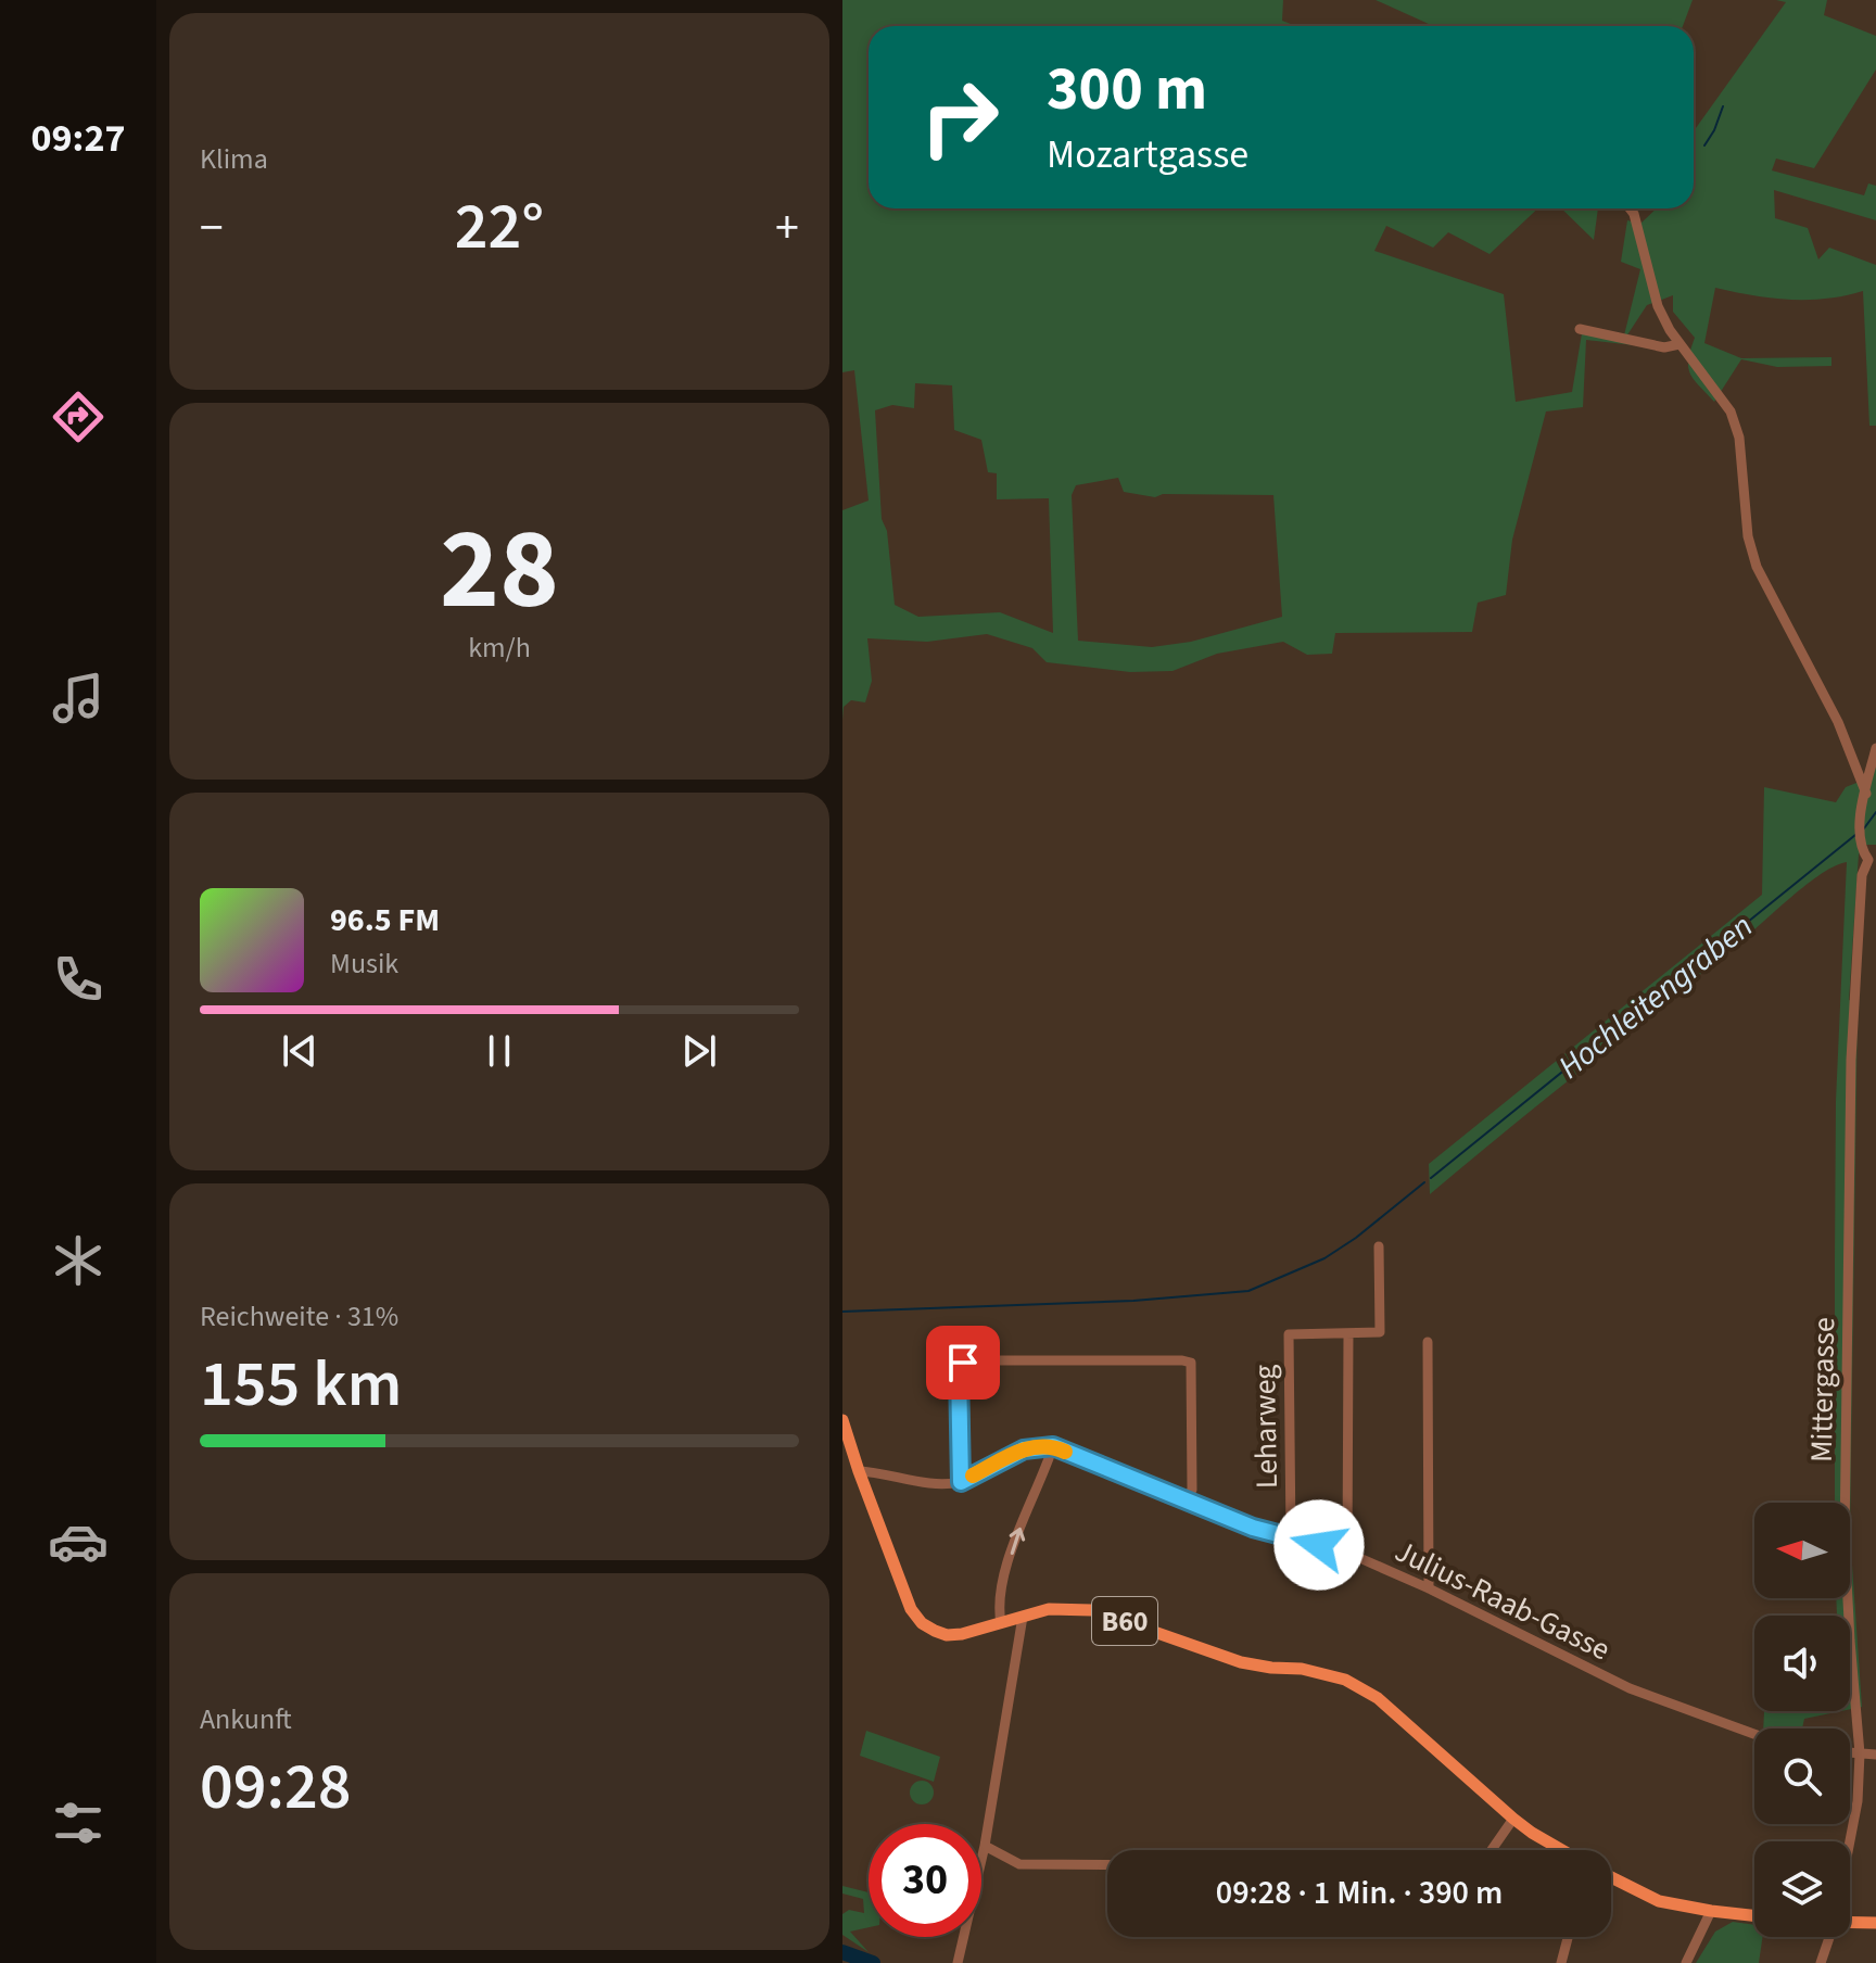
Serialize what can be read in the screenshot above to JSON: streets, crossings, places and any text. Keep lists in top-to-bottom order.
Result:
{
  "streets": {
    "main road": ["B60"],
    "street": ["Mittergasse", "Leharweg", "Julius-Raab-Gasse"]
  },
  "crossings": [
    ["Leharweg", "Julius-Raab-Gasse"]
  ],
  "water": ["Hochleitengraben"],
  "north": "left",
  "page": {
    "tabs": "09:27",
    "tile": [
      "Klima",
      ["28", "km/h"],
      ["Reichweite · 31%", "155 km"],
      ["Ankunft", "09:28"]
    ],
    "turn": ["300 m", "Mozartgasse"],
    "heat": ["−", "22°", "+"],
    "song": ["96.5 FM", "Musik"],
    "limit": "30",
    "trip": "09:28 · 1 Min. · 390 m"
  }
}
